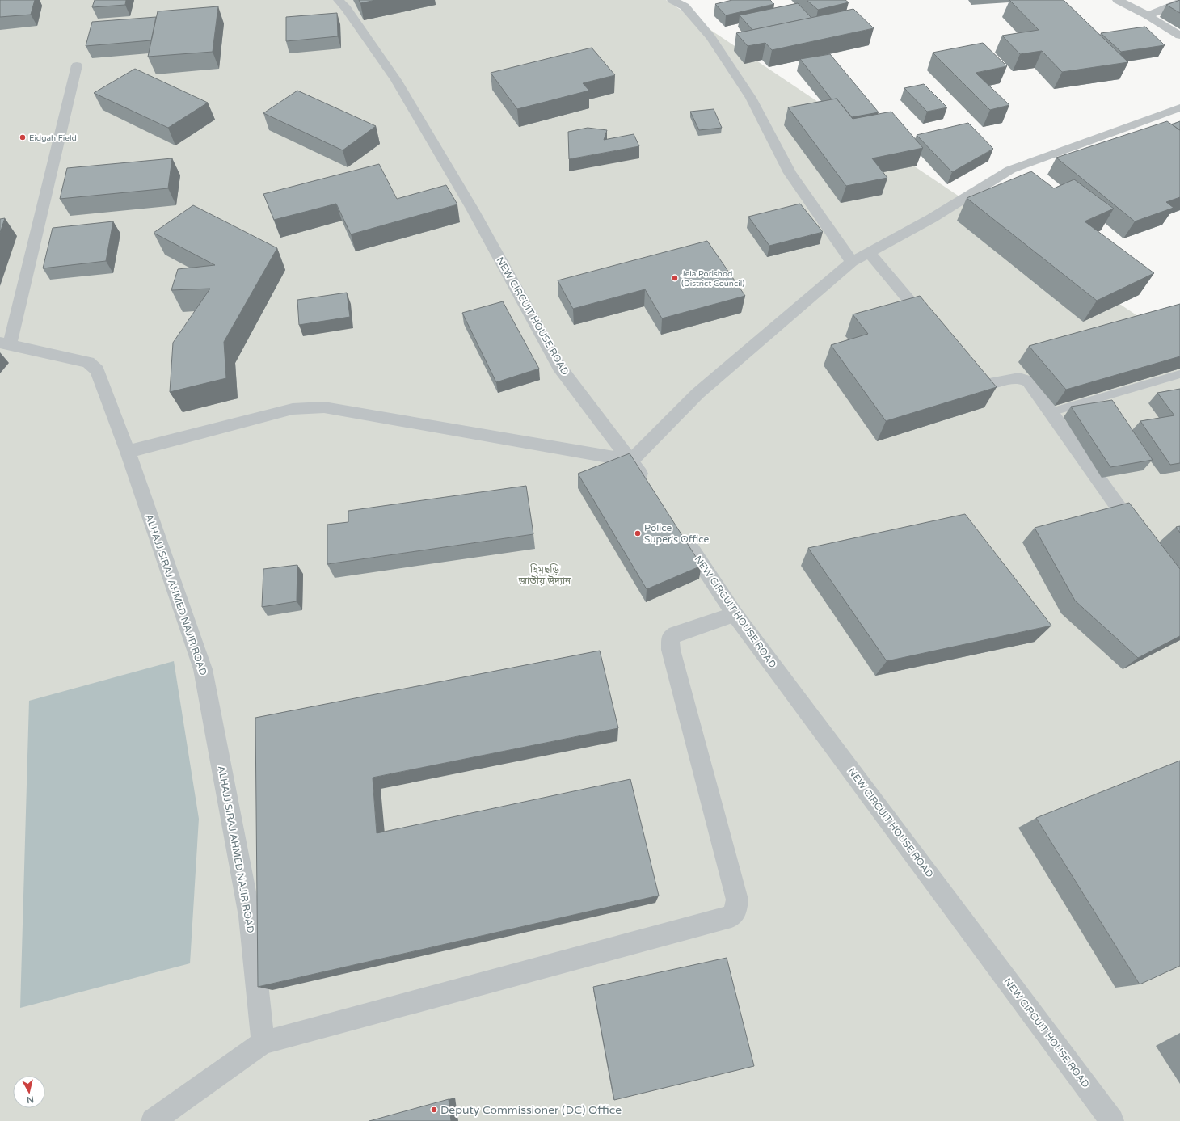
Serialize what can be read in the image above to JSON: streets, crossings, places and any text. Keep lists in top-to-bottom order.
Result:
{
  "streets": {
    "street": ["NEW CIRCUIT HOUSE ROAD", "ALHAJJ SIRAJ AHMED NAJIR ROAD"]
  },
  "parks": ["হিমছড়ি জাতীয় উদ্যান"],
  "places": [
    "Eidgah Field",
    "Jela Porishod (District Council)",
    "Police Super's Office",
    "Deputy Commissioner (DC) Office"
  ],
  "north": "bottom"
}
